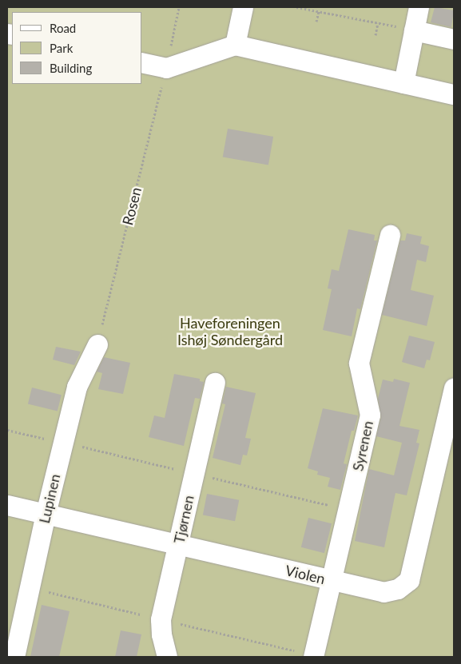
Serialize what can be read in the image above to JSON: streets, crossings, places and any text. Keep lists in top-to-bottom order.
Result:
{
  "streets": {
    "lane": [
      "Syrenen",
      "Lupinen",
      "Tjørnen",
      "Violen"
    ],
    "path": ["Rosen"]
  },
  "crossings": [
    ["Rosen", "Lupinen"],
    ["Syrenen", "Violen"],
    ["Lupinen", "Violen"],
    ["Tjørnen", "Violen"]
  ],
  "parks": ["Haveforeningen Ishøj Søndergård"],
  "legend": ["Road", "Park", "Building"]
}
